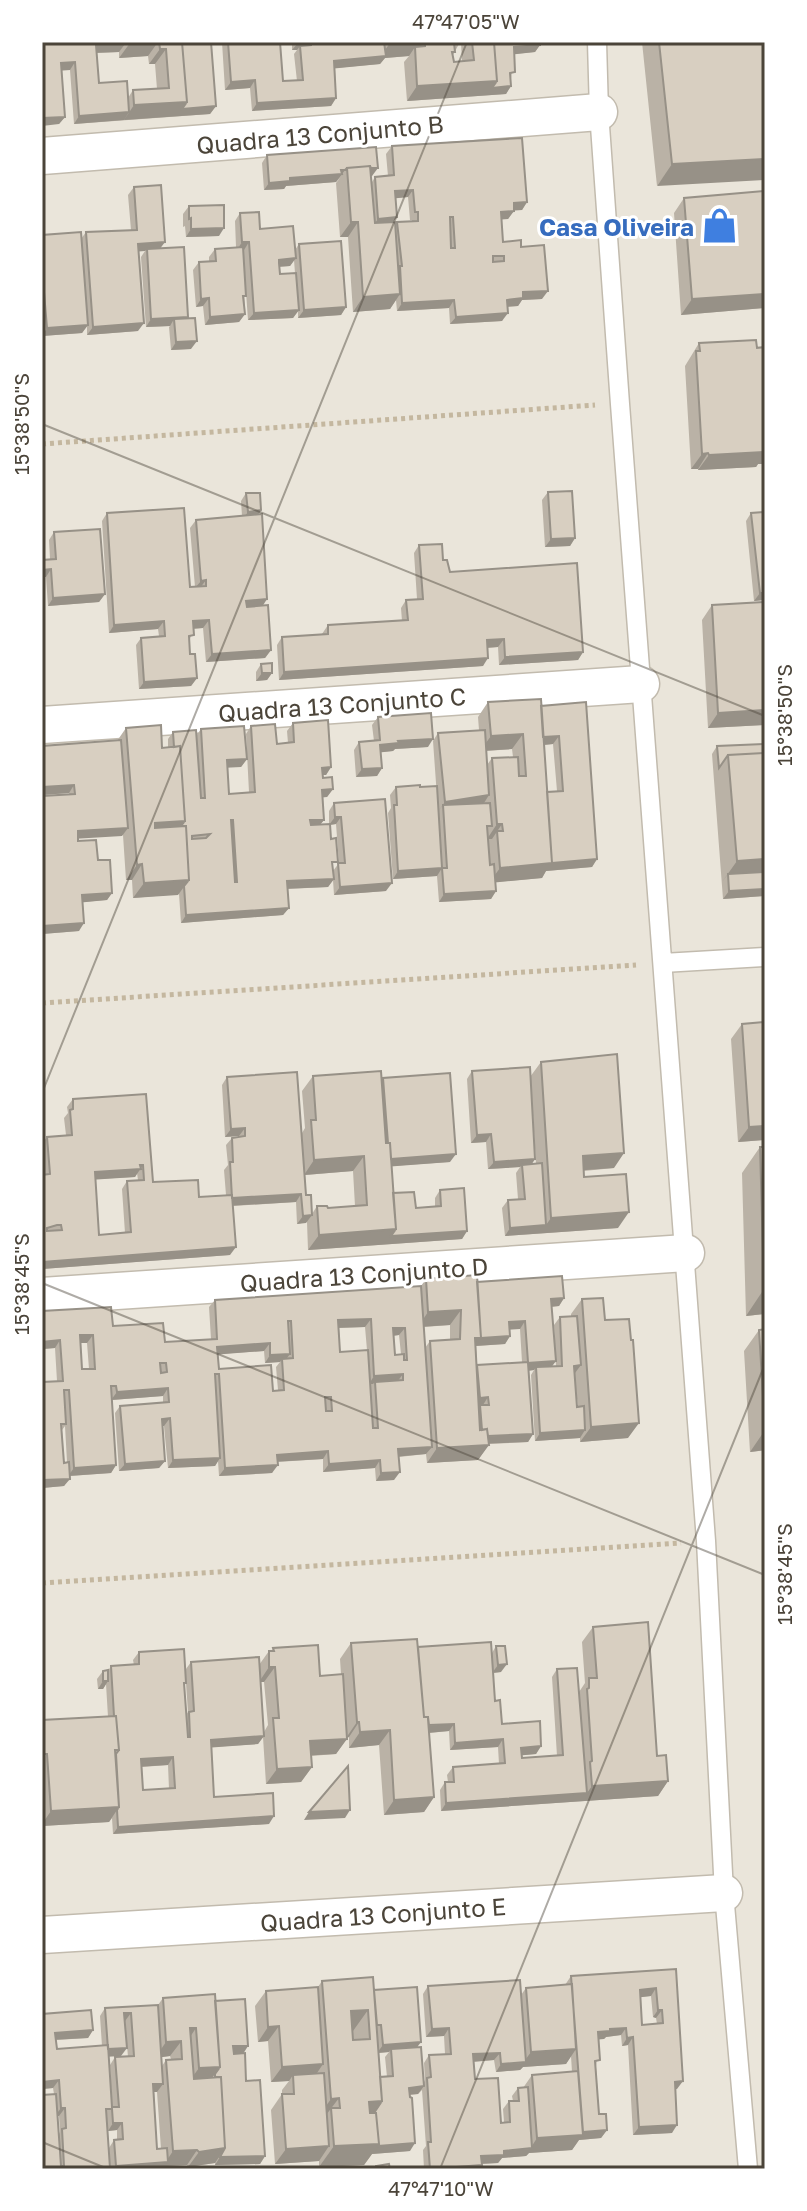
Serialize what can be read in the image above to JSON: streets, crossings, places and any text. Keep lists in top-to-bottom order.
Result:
{
  "streets": {
    "street": [
      "Quadra 13 Conjunto B",
      "Quadra 13 Conjunto C",
      "Quadra 13 Conjunto D",
      "Quadra 13 Conjunto E"
    ]
  },
  "places": {
    "shop": ["Casa Oliveira"]
  },
  "coordinates": [
    "47°47'05\"W",
    "15°38'50\"S",
    "15°38'45\"S",
    "47°47'10\"W"
  ]
}
